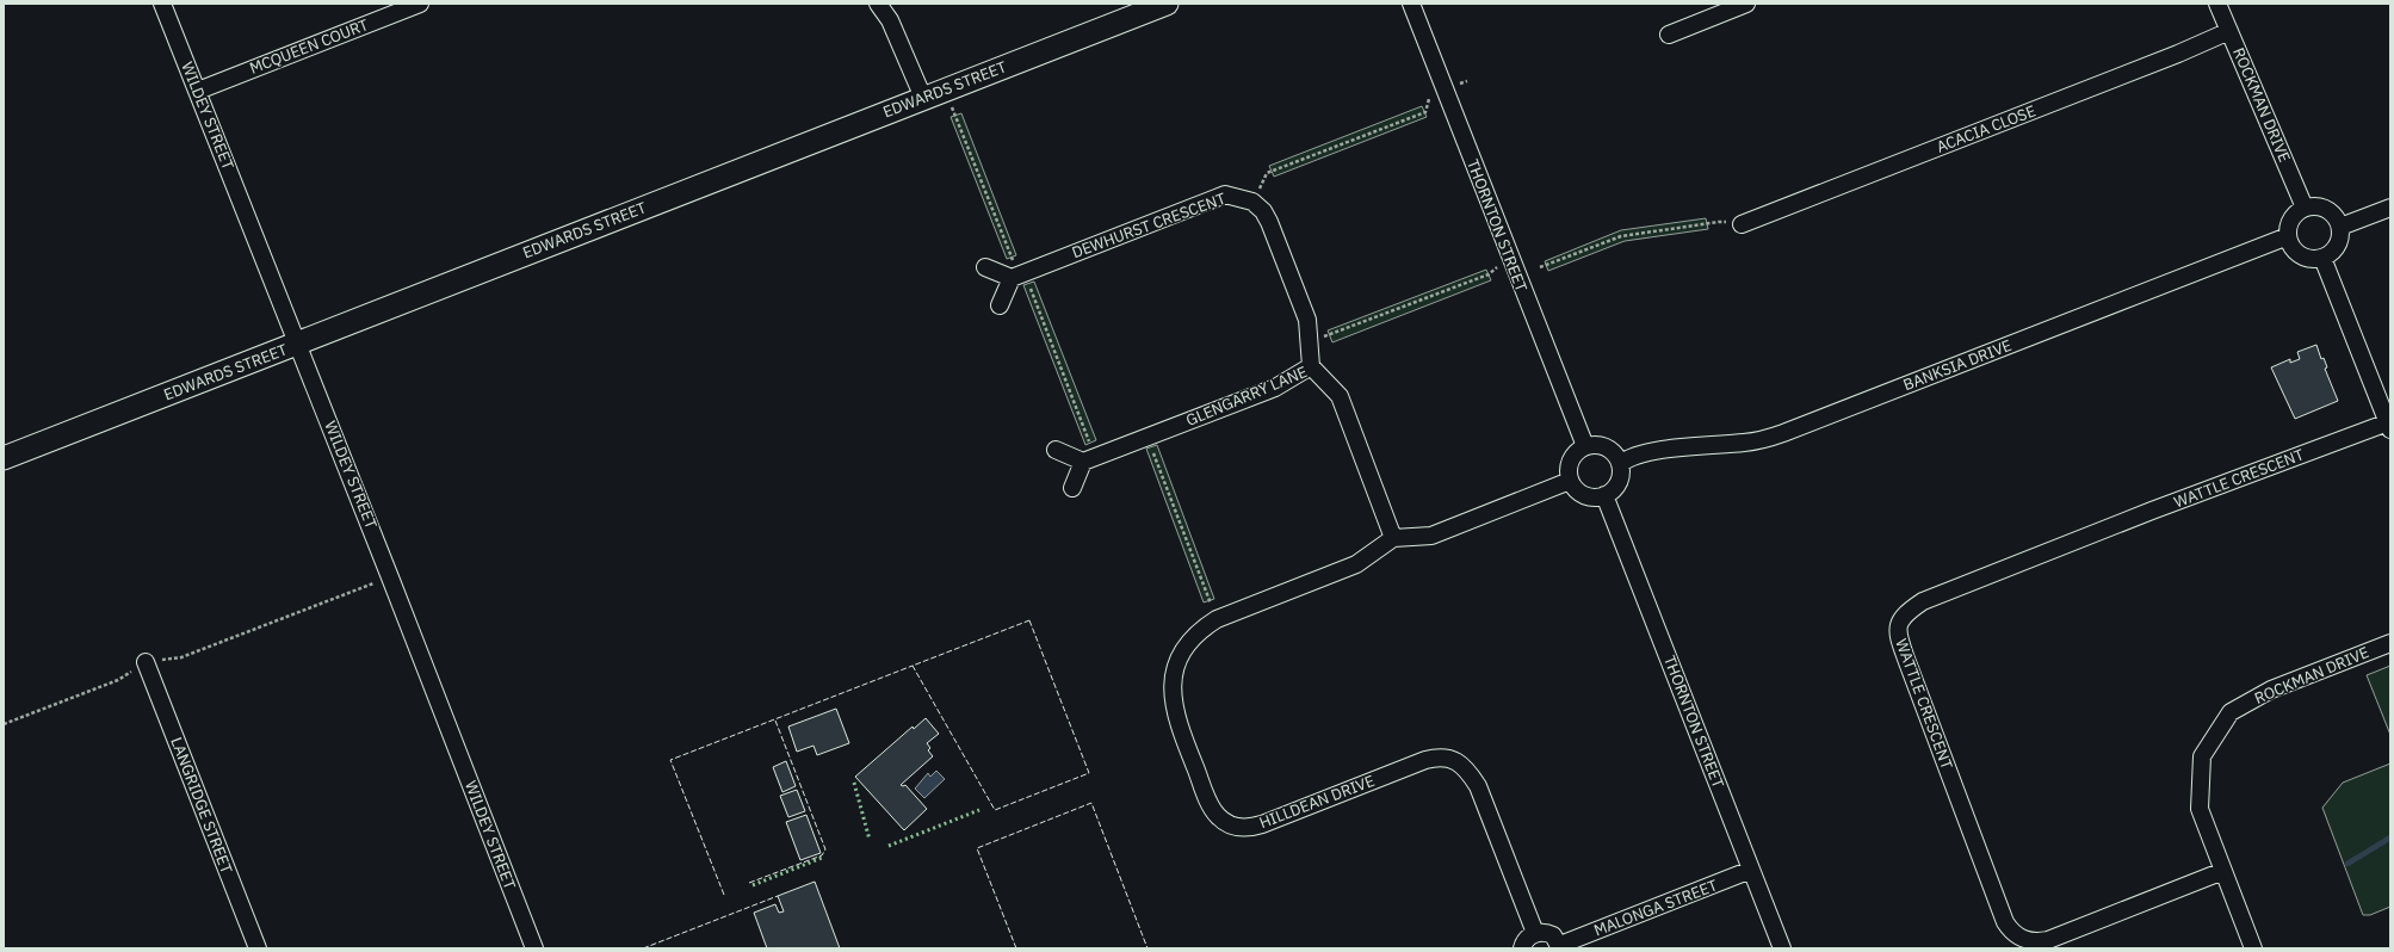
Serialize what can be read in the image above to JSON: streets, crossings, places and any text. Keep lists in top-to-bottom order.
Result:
{
  "streets": {
    "main road": ["EDWARDS STREET"],
    "street": [
      "MCQUEEN COURT",
      "ROCKMAN DRIVE",
      "WILDEY STREET",
      "ACACIA CLOSE",
      "DEWHURST CRESCENT",
      "THORNTON STREET",
      "BANKSIA DRIVE",
      "GLENGARRY LANE",
      "WATTLE CRESCENT",
      "HILLDEAN DRIVE",
      "LANGRIDGE STREET",
      "MALONGA STREET"
    ]
  },
  "crossings": [
    ["MCQUEEN COURT", "WILDEY STREET"],
    ["EDWARDS STREET", "WILDEY STREET"],
    ["ROCKMAN DRIVE", "ACACIA CLOSE"],
    ["ROCKMAN DRIVE", "BANKSIA DRIVE"],
    ["ROCKMAN DRIVE", "WATTLE CRESCENT"],
    ["THORNTON STREET", "BANKSIA DRIVE"],
    ["THORNTON STREET", "MALONGA STREET"],
    ["GLENGARRY LANE", "HILLDEAN DRIVE"]
  ]
}
